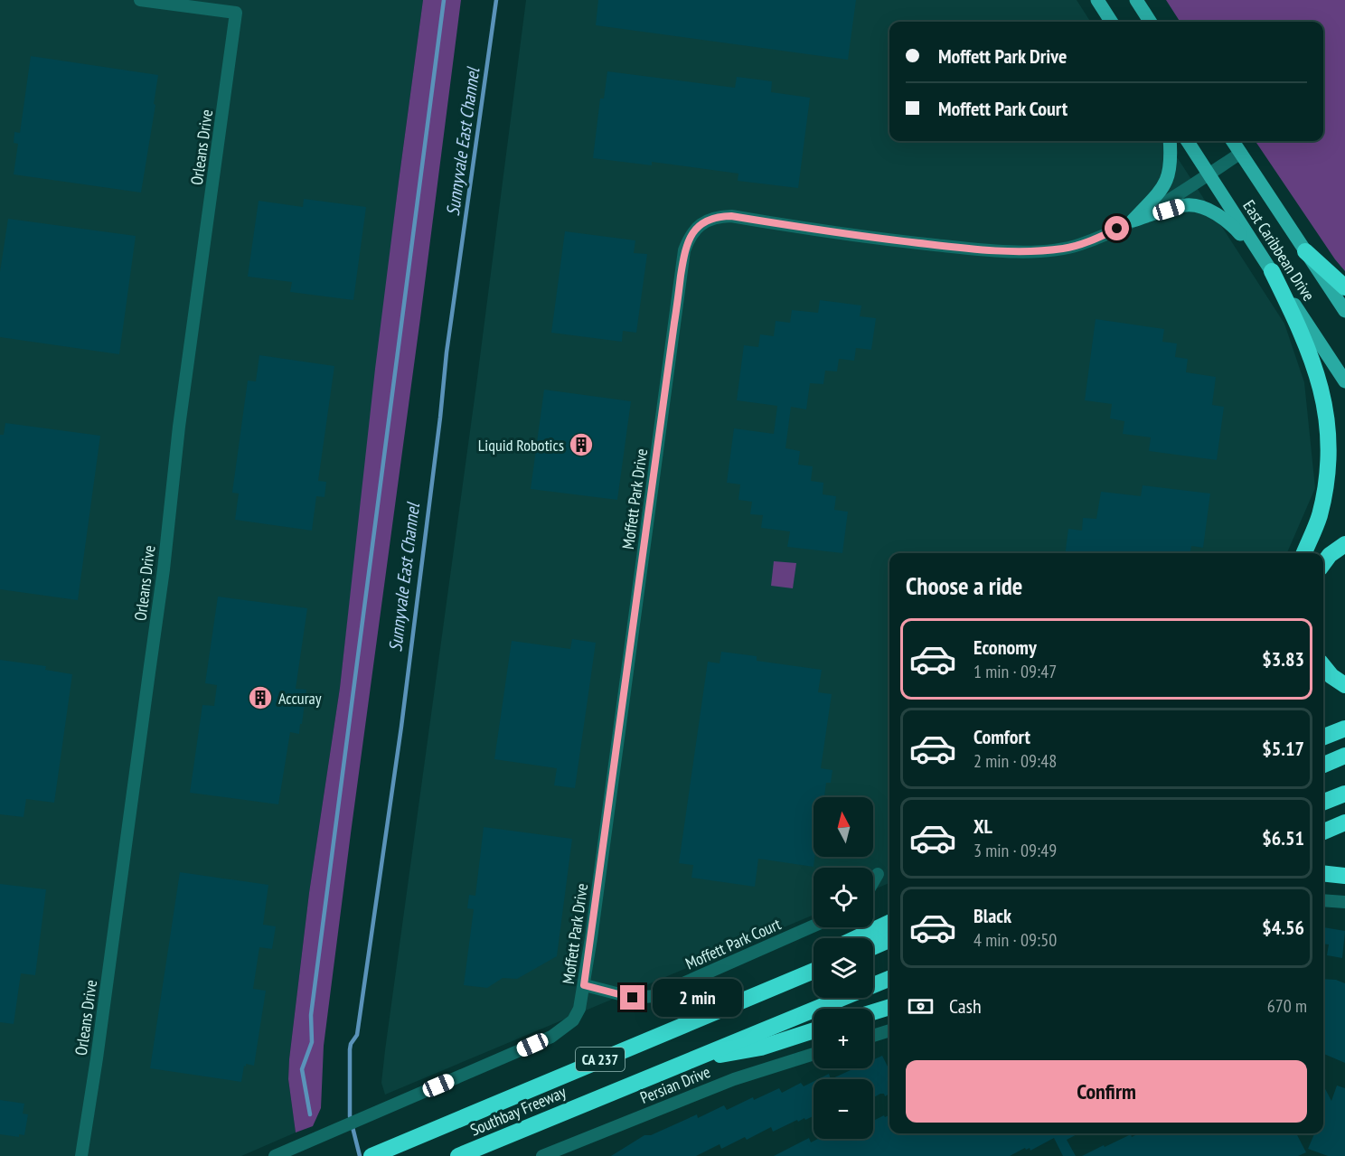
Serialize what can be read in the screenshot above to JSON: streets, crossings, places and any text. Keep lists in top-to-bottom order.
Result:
{
  "streets": {
    "highway": ["CA 237", "Southbay Freeway"],
    "main road": ["East Caribbean Drive"],
    "street": [
      "Orleans Drive",
      "Moffett Park Drive",
      "Moffett Park Court",
      "Persian Drive"
    ]
  },
  "crossings": [
    ["East Caribbean Drive", "Moffett Park Drive"],
    ["Moffett Park Drive", "Moffett Park Court"]
  ],
  "water": ["Sunnyvale East Channel"],
  "places": {
    "building": ["Liquid Robotics", "Accuray"]
  },
  "north": "top",
  "page": {
    "banner": ["Moffett Park Drive", "Moffett Park Court"],
    "heading": "Choose a ride",
    "list": [
      {
        "name": "Economy",
        "note": "1 min · 09:47",
        "value": "$3.83"
      },
      {
        "name": "Comfort",
        "note": "2 min · 09:48",
        "value": "$5.17"
      },
      {
        "name": "XL",
        "note": "3 min · 09:49",
        "value": "$6.51"
      },
      {
        "name": "Black",
        "note": "4 min · 09:50",
        "value": "$4.56"
      }
    ],
    "map_buttons": ["+", "−"],
    "pay": ["Cash", "670 m"],
    "bubble": "2 min",
    "buttons": "Confirm"
  }
}
